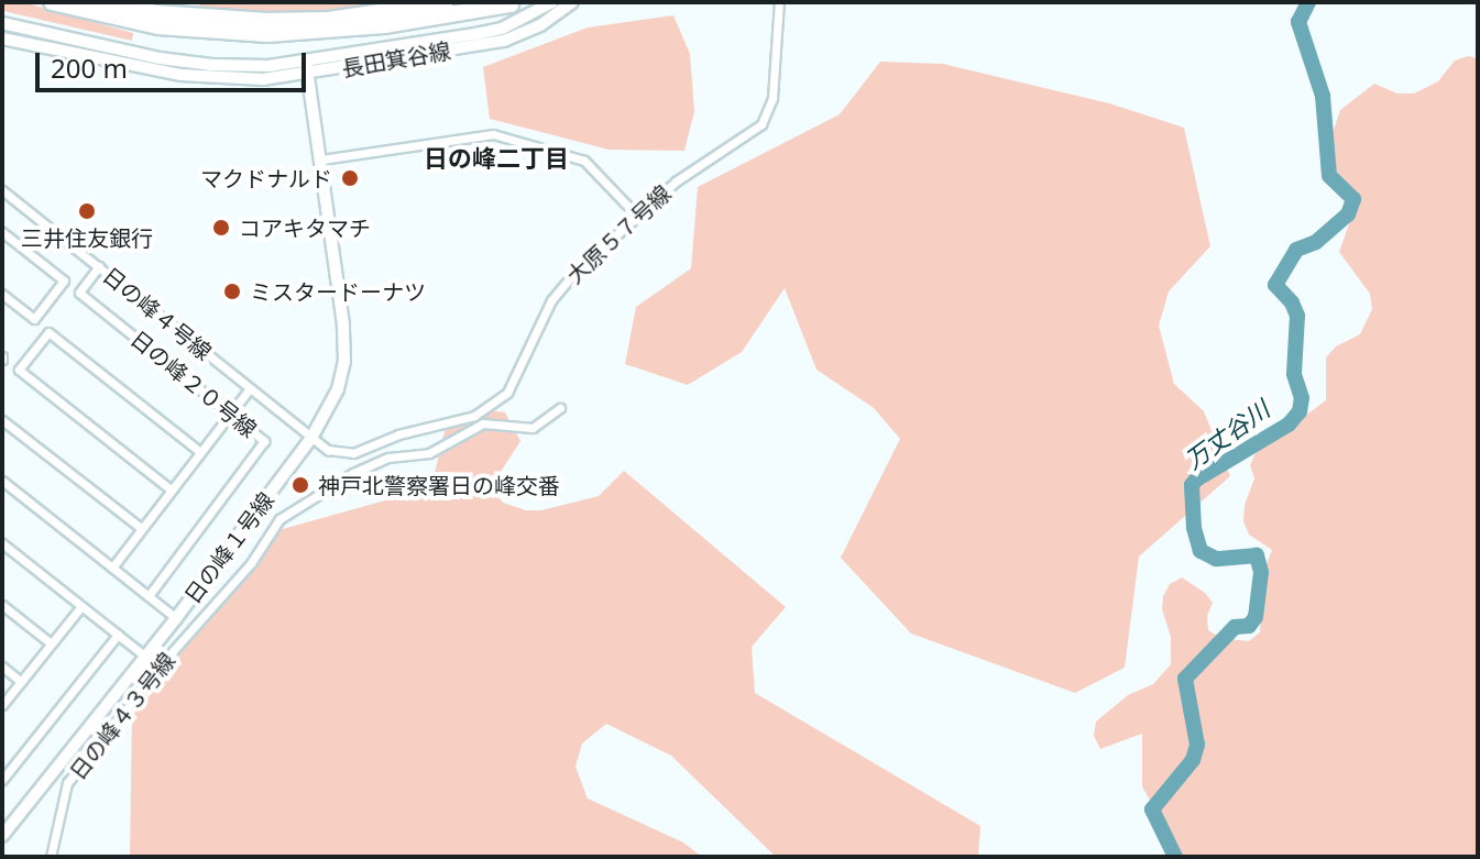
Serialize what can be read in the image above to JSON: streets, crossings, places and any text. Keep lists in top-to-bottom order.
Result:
{
  "streets": {
    "street": [
      "長田箕谷線",
      "大原５７号線",
      "日の峰４号線",
      "日の峰２０号線",
      "日の峰１号線",
      "日の峰４３号線"
    ]
  },
  "crossings": [
    ["長田箕谷線", "日の峰１号線"],
    ["大原５７号線", "日の峰４号線"],
    ["大原５７号線", "日の峰１号線"],
    ["日の峰４号線", "日の峰２０号線"],
    ["日の峰４号線", "日の峰１号線"]
  ],
  "districts": ["日の峰二丁目"],
  "water": ["万丈谷川"],
  "places": [
    "マクドナルド",
    "三井住友銀行",
    "コアキタマチ",
    "ミスタードーナツ",
    "神戸北警察署日の峰交番"
  ],
  "scale_bar": "200 m"
}
